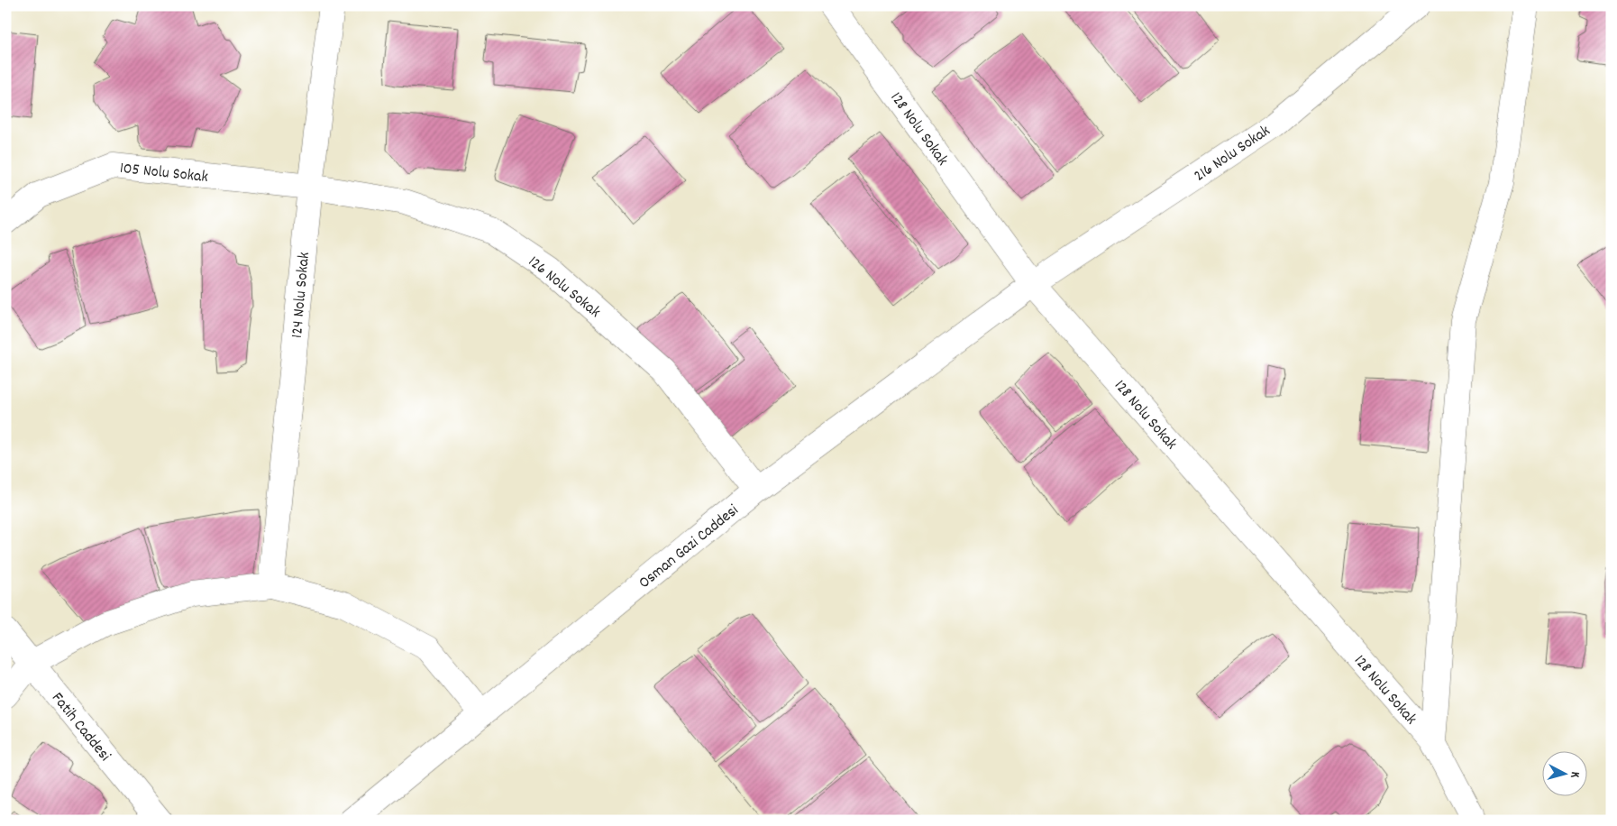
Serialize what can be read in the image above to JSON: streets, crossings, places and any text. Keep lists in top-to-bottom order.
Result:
{
  "streets": {
    "street": [
      "128 Nolu Sokak",
      "216 Nolu Sokak",
      "105 Nolu Sokak",
      "126 Nolu Sokak",
      "124 Nolu Sokak",
      "Osman Gazi Caddesi",
      "Fatih Caddesi"
    ]
  },
  "crossings": [
    ["128 Nolu Sokak", "216 Nolu Sokak"],
    ["128 Nolu Sokak", "Osman Gazi Caddesi"],
    ["216 Nolu Sokak", "Osman Gazi Caddesi"],
    ["105 Nolu Sokak", "126 Nolu Sokak"],
    ["105 Nolu Sokak", "124 Nolu Sokak"],
    ["126 Nolu Sokak", "124 Nolu Sokak"],
    ["126 Nolu Sokak", "Osman Gazi Caddesi"]
  ],
  "north": "right"
}
